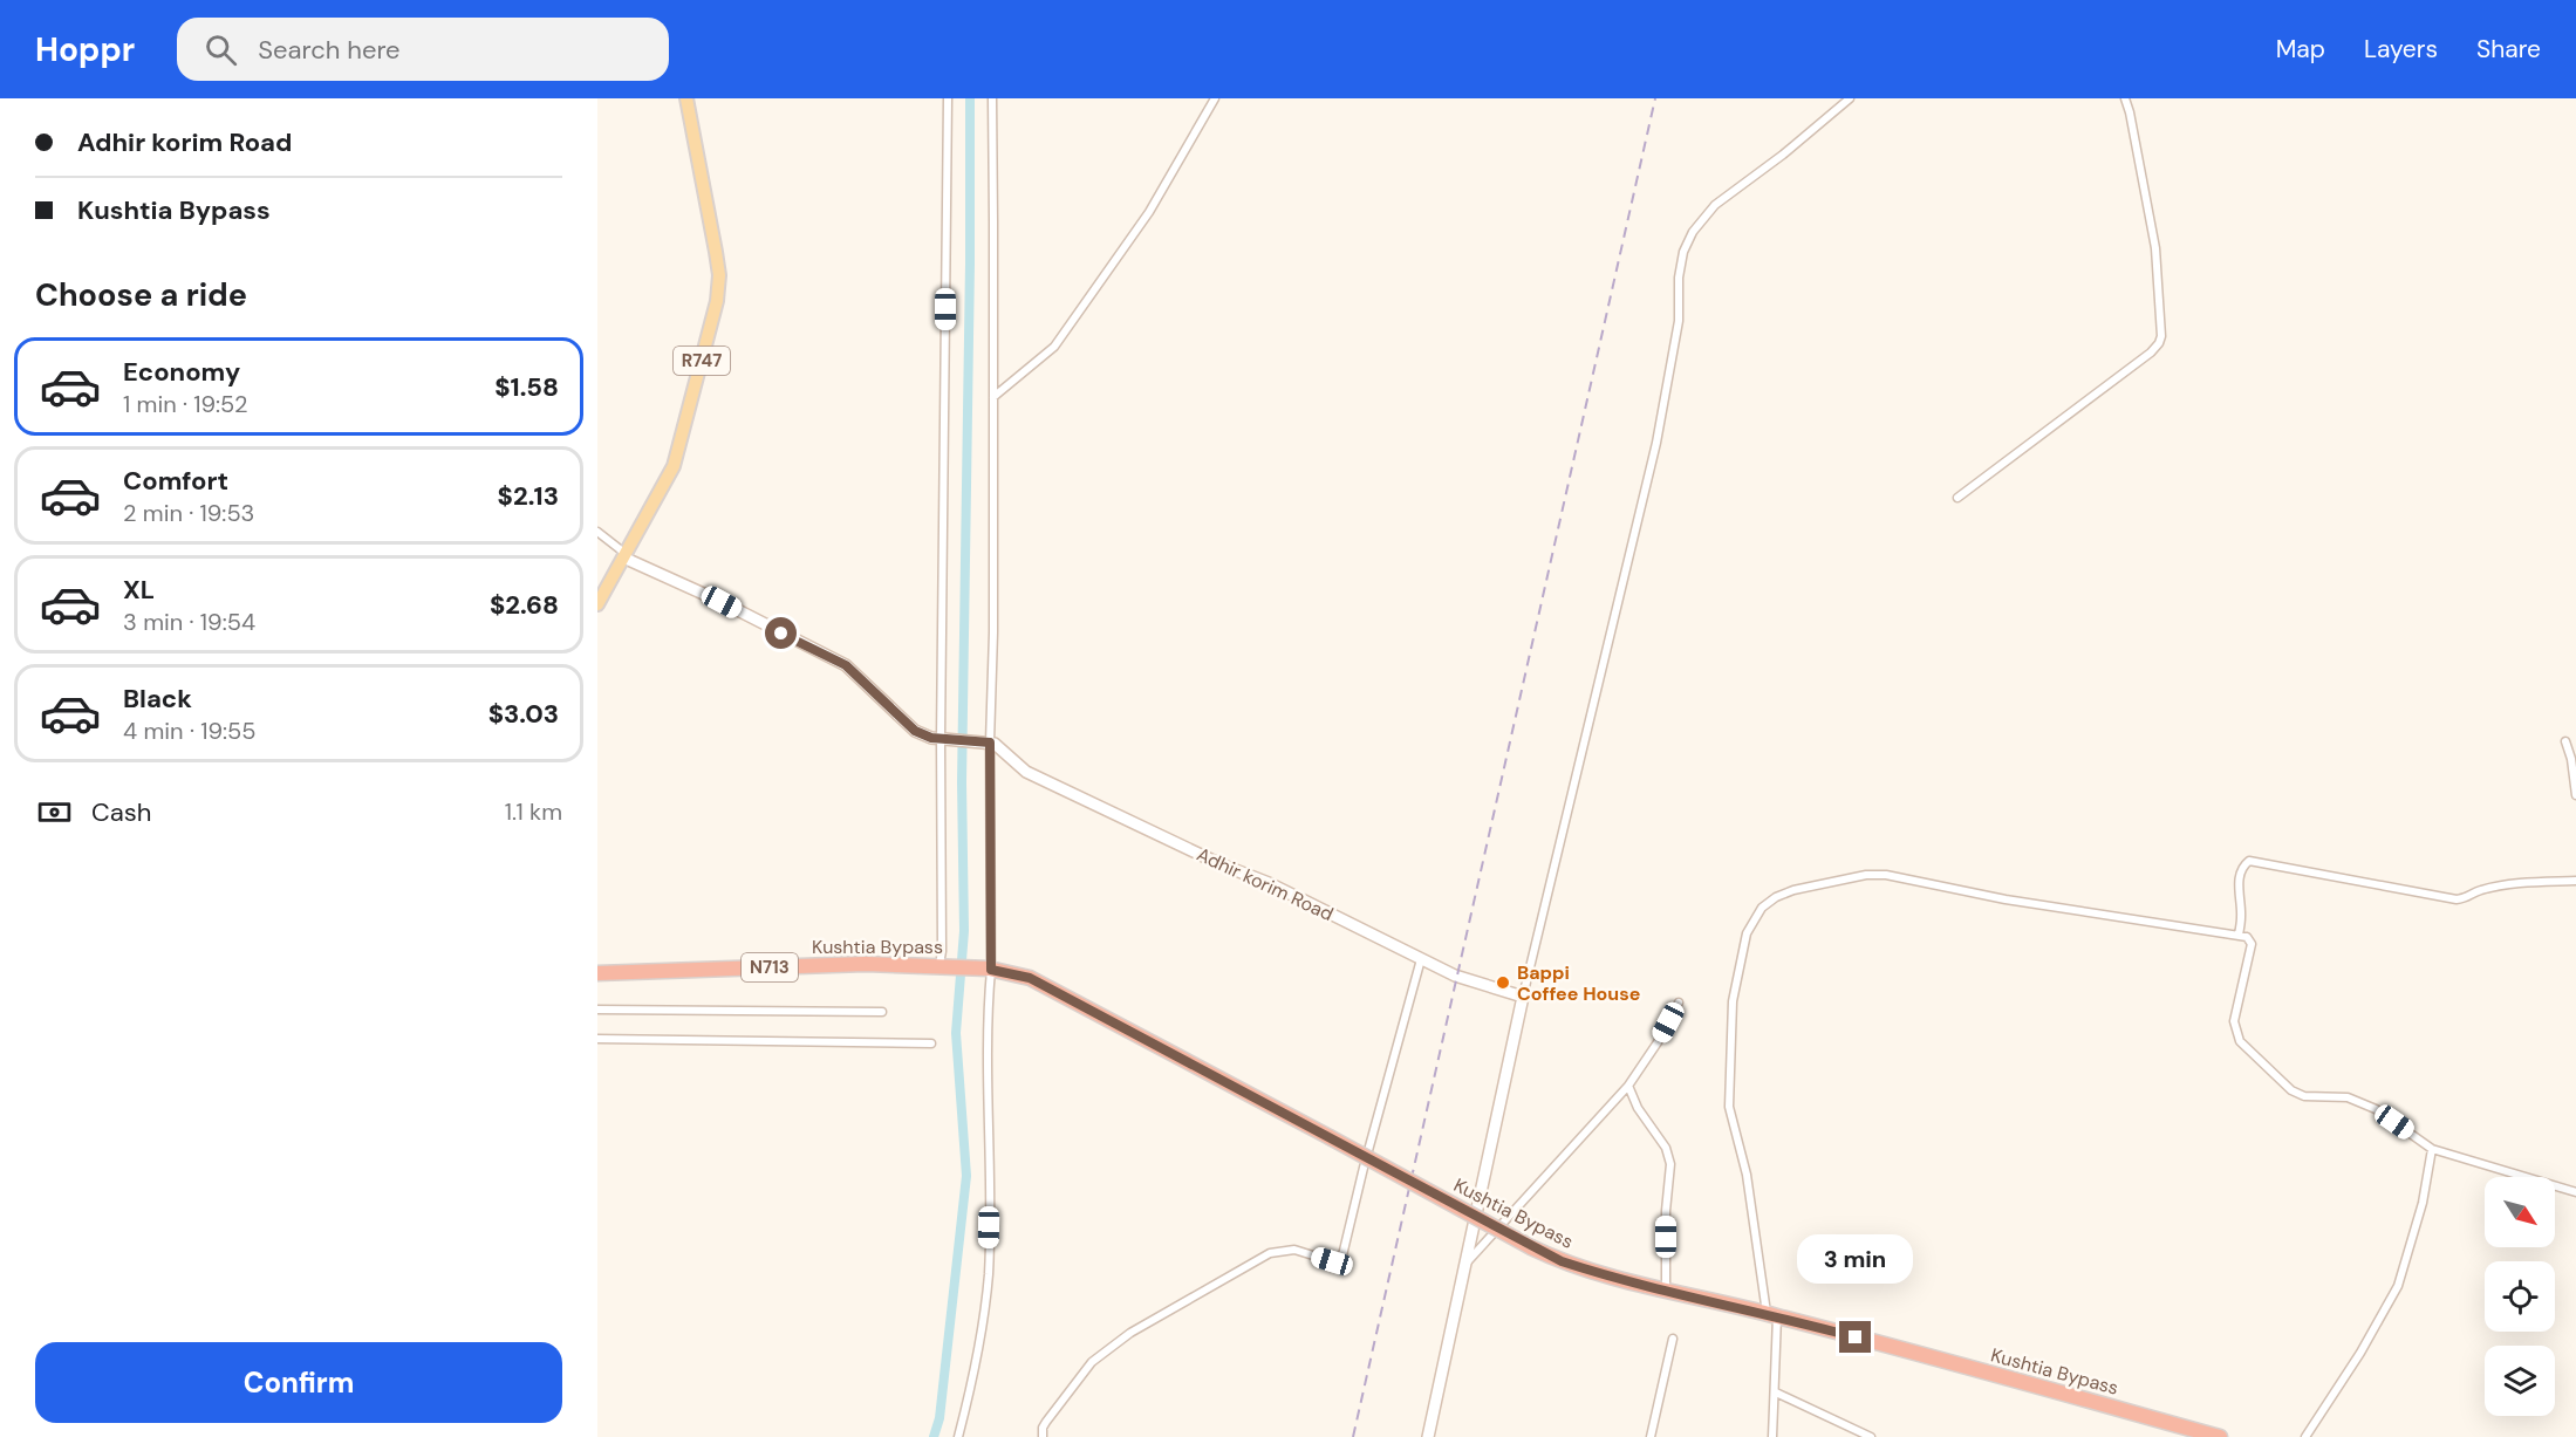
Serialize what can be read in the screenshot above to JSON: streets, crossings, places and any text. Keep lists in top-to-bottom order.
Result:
{
  "streets": {
    "highway": ["Kushtia Bypass", "N713"],
    "main road": ["R747", "Adhir korim Road"]
  },
  "places": ["Bappi Coffee House"],
  "north": "bottom right",
  "page": {
    "header": "Hoppr",
    "search": "Search here",
    "nav": ["Map", "Layers", "Share"],
    "banner": ["Adhir korim Road", "Kushtia Bypass"],
    "heading": "Choose a ride",
    "list": [
      {
        "name": "Economy",
        "note": "1 min · 19:52",
        "value": "$1.58"
      },
      {
        "name": "Comfort",
        "note": "2 min · 19:53",
        "value": "$2.13"
      },
      {
        "name": "XL",
        "note": "3 min · 19:54",
        "value": "$2.68"
      },
      {
        "name": "Black",
        "note": "4 min · 19:55",
        "value": "$3.03"
      }
    ],
    "pay": ["Cash", "1.1 km"],
    "bubble": "3 min",
    "buttons": "Confirm"
  }
}
